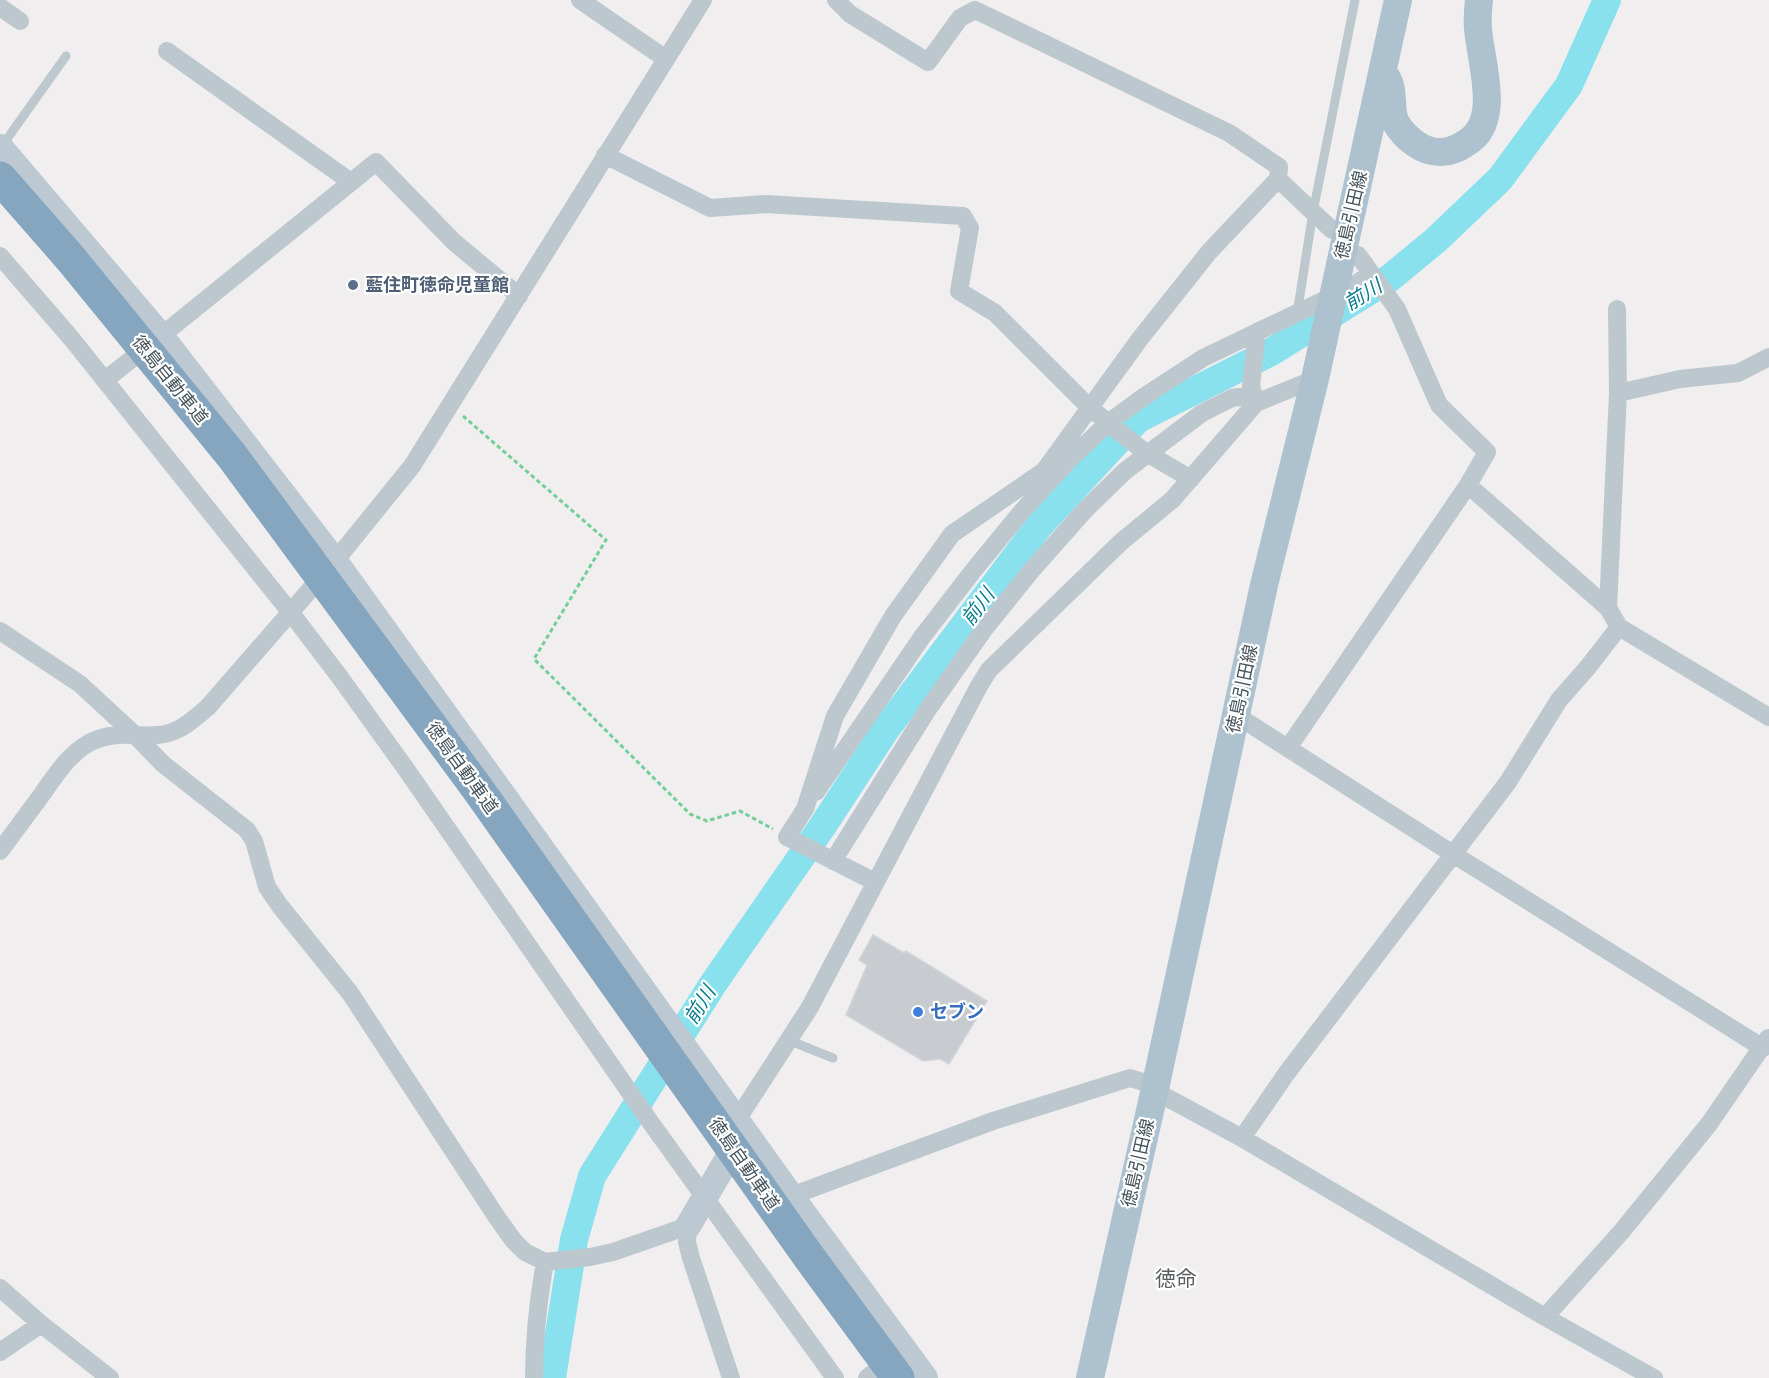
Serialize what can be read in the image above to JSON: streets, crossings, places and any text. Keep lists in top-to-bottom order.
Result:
{
  "streets": {
    "highway": ["徳島自動車道"],
    "main road": ["徳島引田線"]
  },
  "districts": ["徳命"],
  "water": ["前川"],
  "places": ["藍住町徳命児童館", "セブン"]
}
